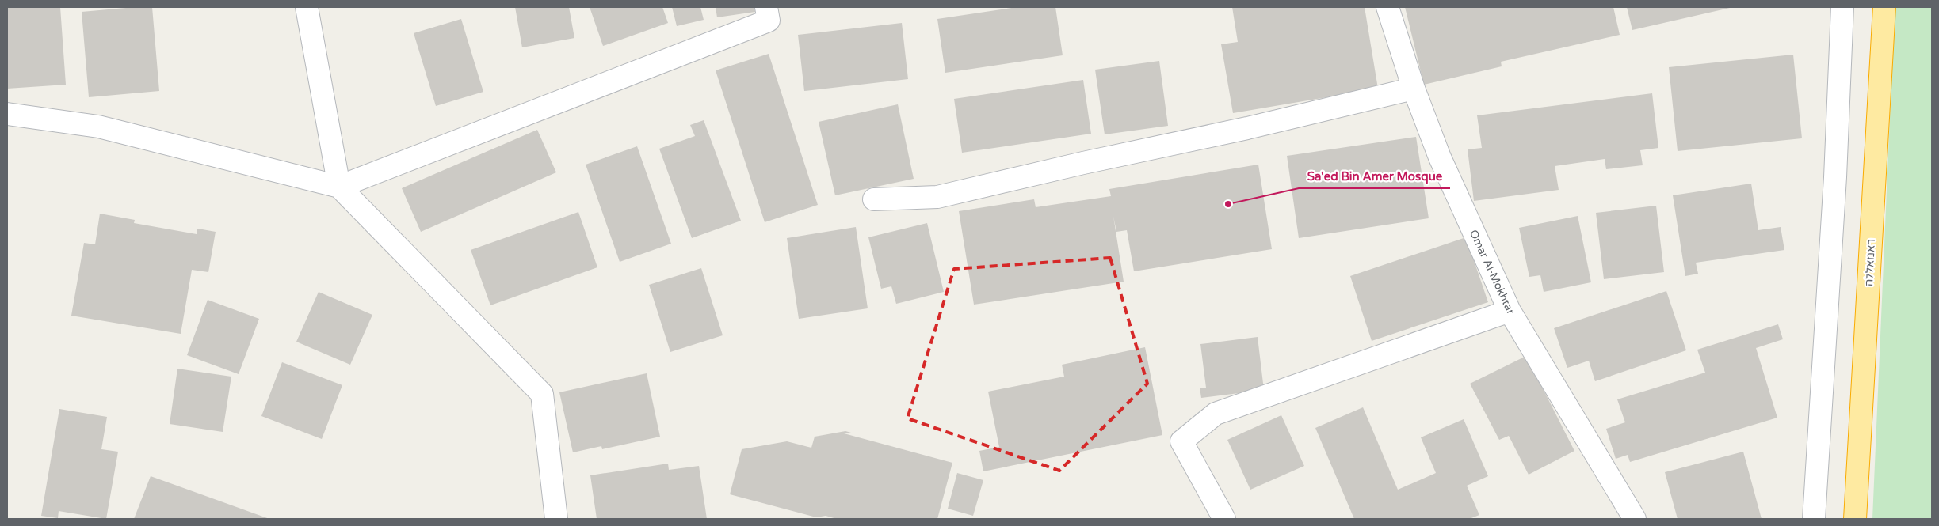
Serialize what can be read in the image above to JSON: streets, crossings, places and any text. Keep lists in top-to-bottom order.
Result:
{
  "streets": {
    "highway": ["ראמאללה"],
    "street": ["Omar Al-Mokhtar"]
  },
  "places": ["Sa'ed Bin Amer Mosque"]
}
